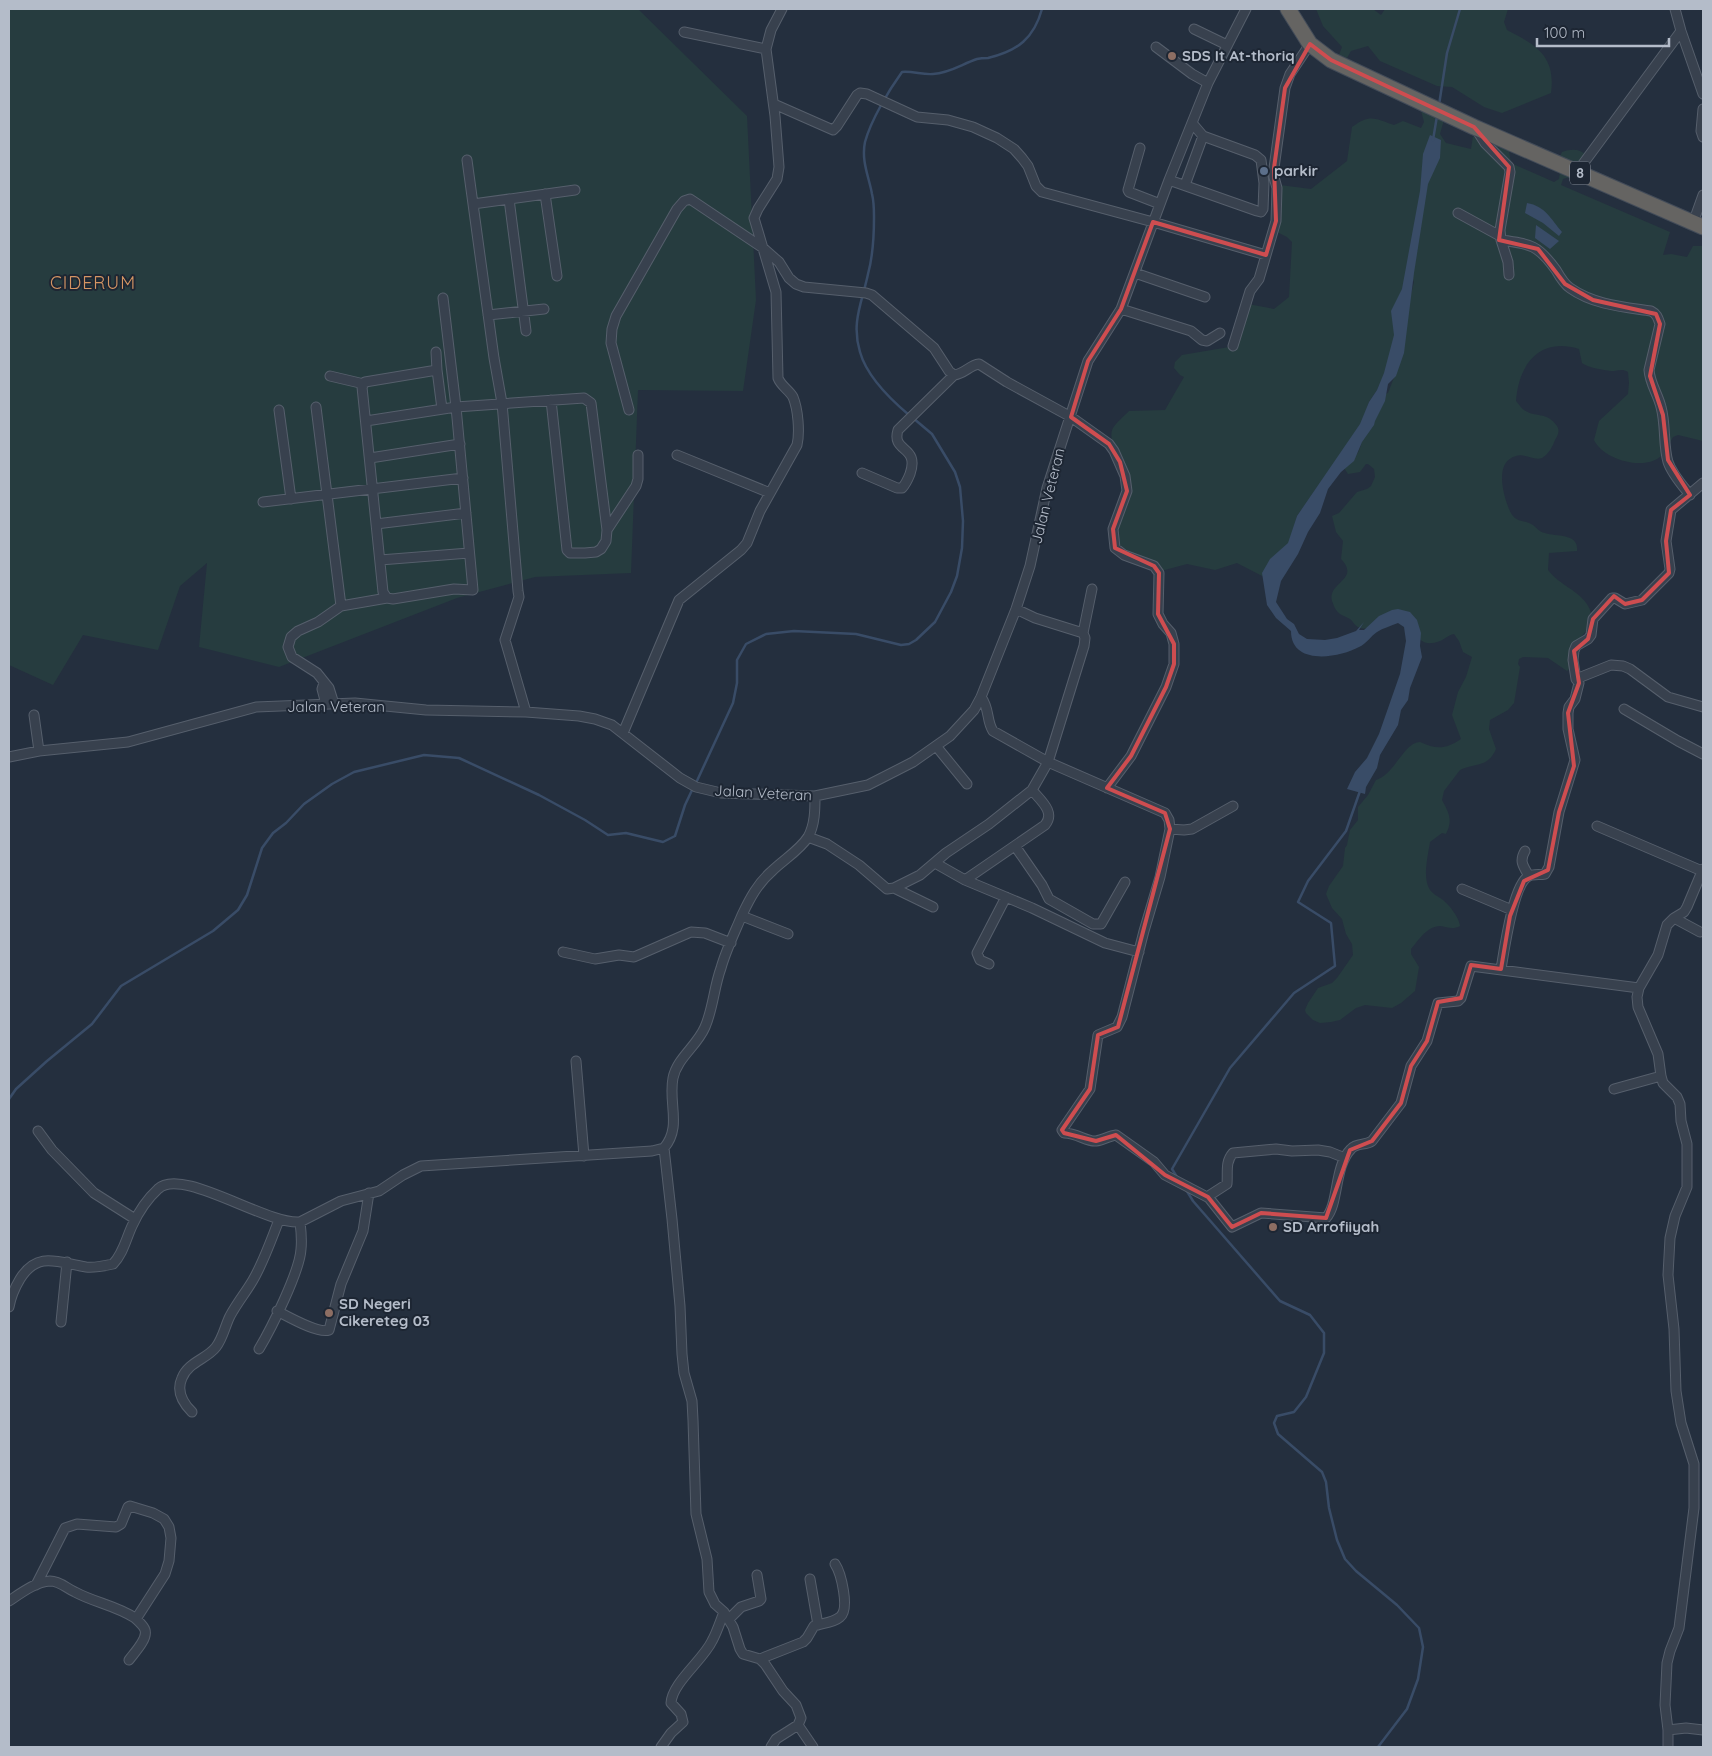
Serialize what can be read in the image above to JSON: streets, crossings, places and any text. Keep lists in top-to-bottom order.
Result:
{
  "streets": {
    "highway": ["8"],
    "street": ["Jalan Veteran"]
  },
  "districts": ["CIDERUM"],
  "places": [
    "SDS It At-thoriq",
    "parkir",
    "SD Arrofiiyah",
    "SD Negeri Cikereteg 03"
  ],
  "scale_bar": "100 m"
}
